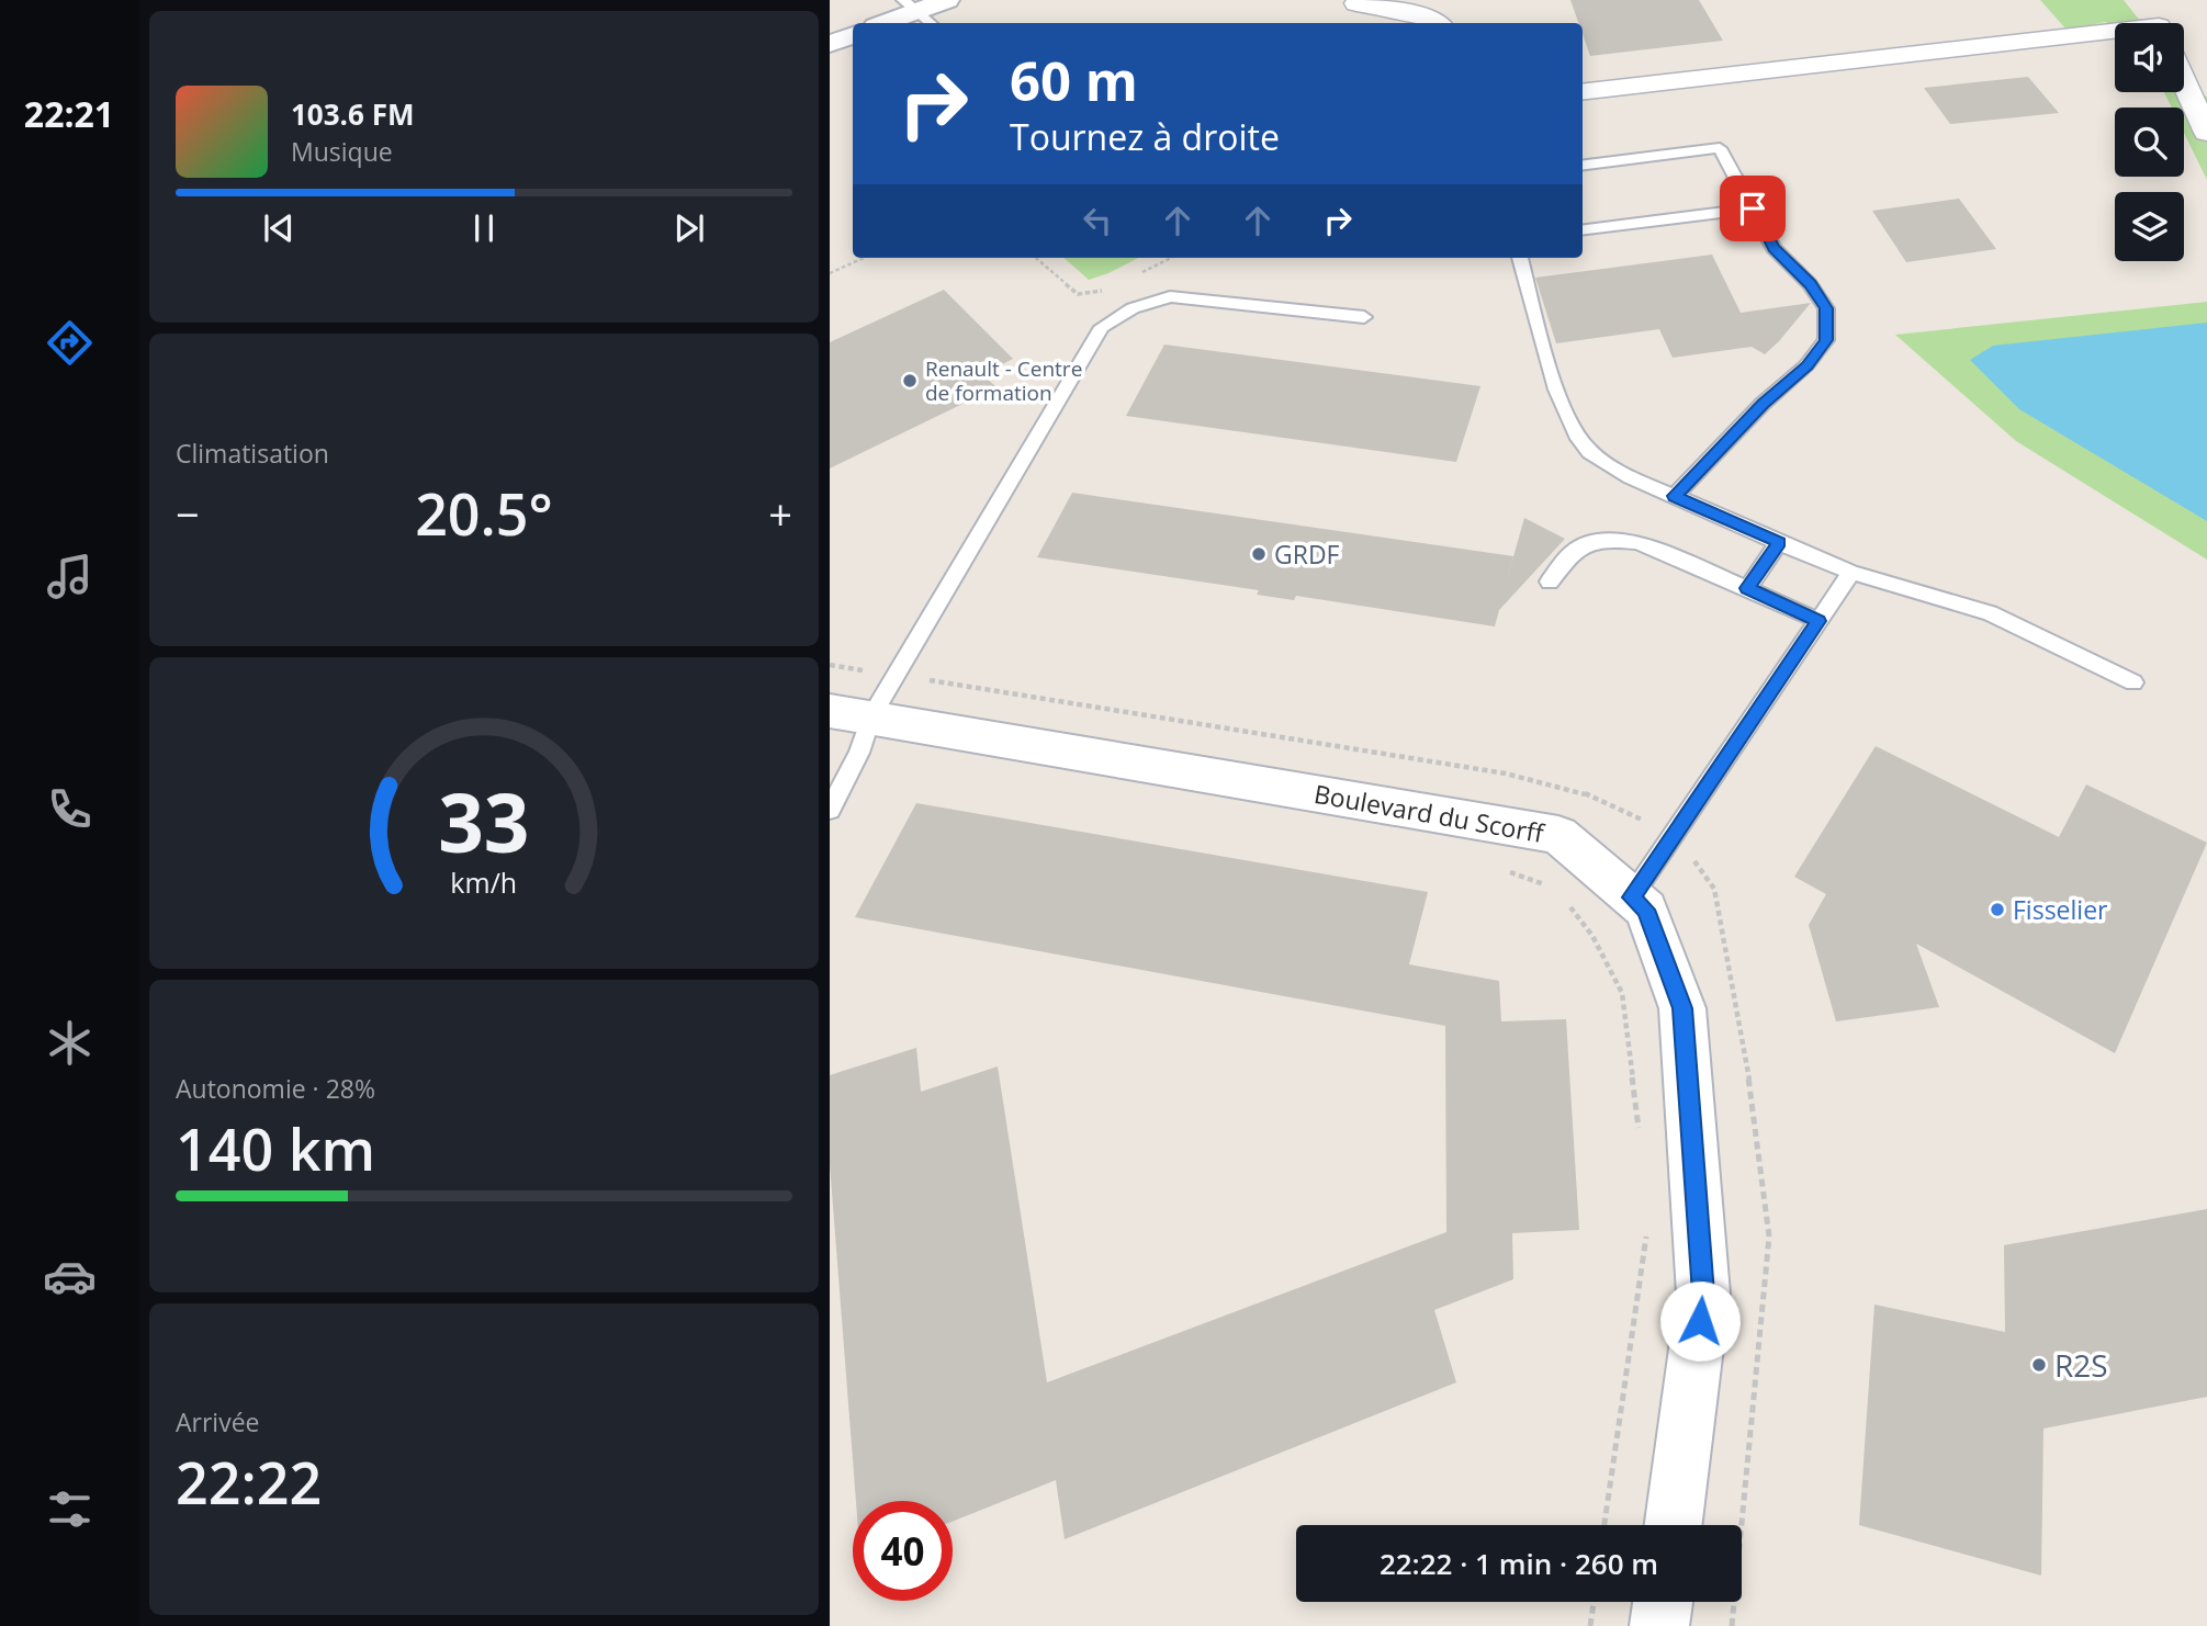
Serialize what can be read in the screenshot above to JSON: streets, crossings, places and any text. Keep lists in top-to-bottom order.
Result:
{
  "streets": {
    "street": ["Boulevard du Scorff"]
  },
  "places": [
    "Renault - Centre de formation",
    "GRDF",
    "Fisselier",
    "R2S"
  ],
  "page": {
    "tabs": "22:21",
    "turn": ["60 m", "Tournez à droite"],
    "song": ["103.6 FM", "Musique"],
    "tile": [
      "Climatisation",
      ["Autonomie · 28%", "140 km"],
      ["Arrivée", "22:22"]
    ],
    "heat": ["−", "20.5°", "+"],
    "limit": "40",
    "trip": "22:22 · 1 min · 260 m",
    "gauge": ["33", "km/h"]
  }
}
